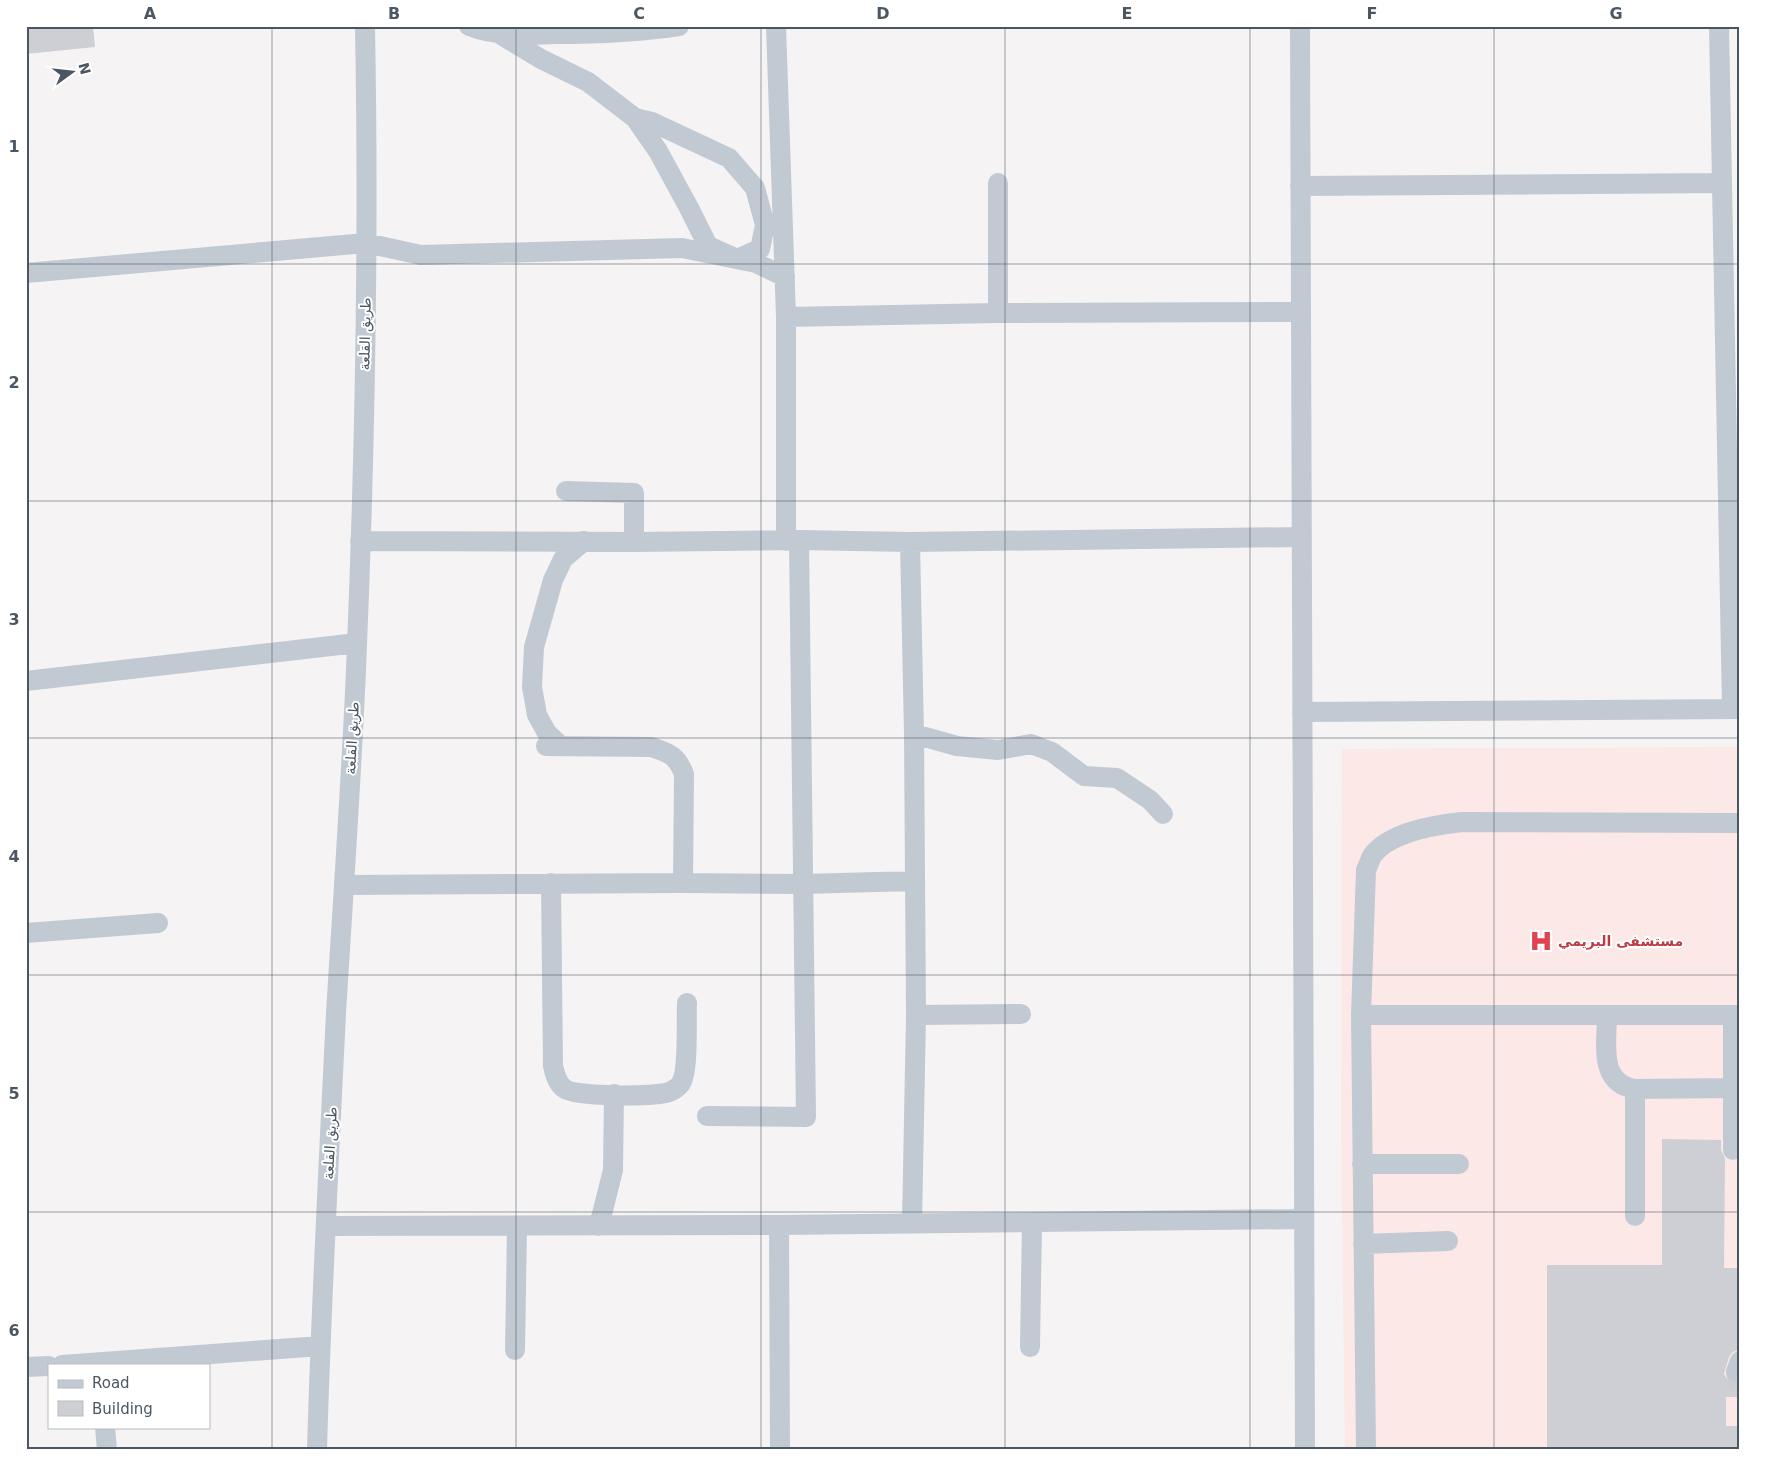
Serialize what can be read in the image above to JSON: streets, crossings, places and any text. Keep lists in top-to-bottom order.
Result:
{
  "streets": {
    "street": ["طريق القلعة"]
  },
  "places": {
    "hospital": ["مستشفى البريمي"]
  },
  "legend": ["Road", "Building"],
  "north": "right",
  "grid": {
    "columns": [
      "A",
      "B",
      "C",
      "D",
      "E",
      "F",
      "G"
    ],
    "rows": [
      "1",
      "2",
      "3",
      "4",
      "5",
      "6"
    ]
  }
}
